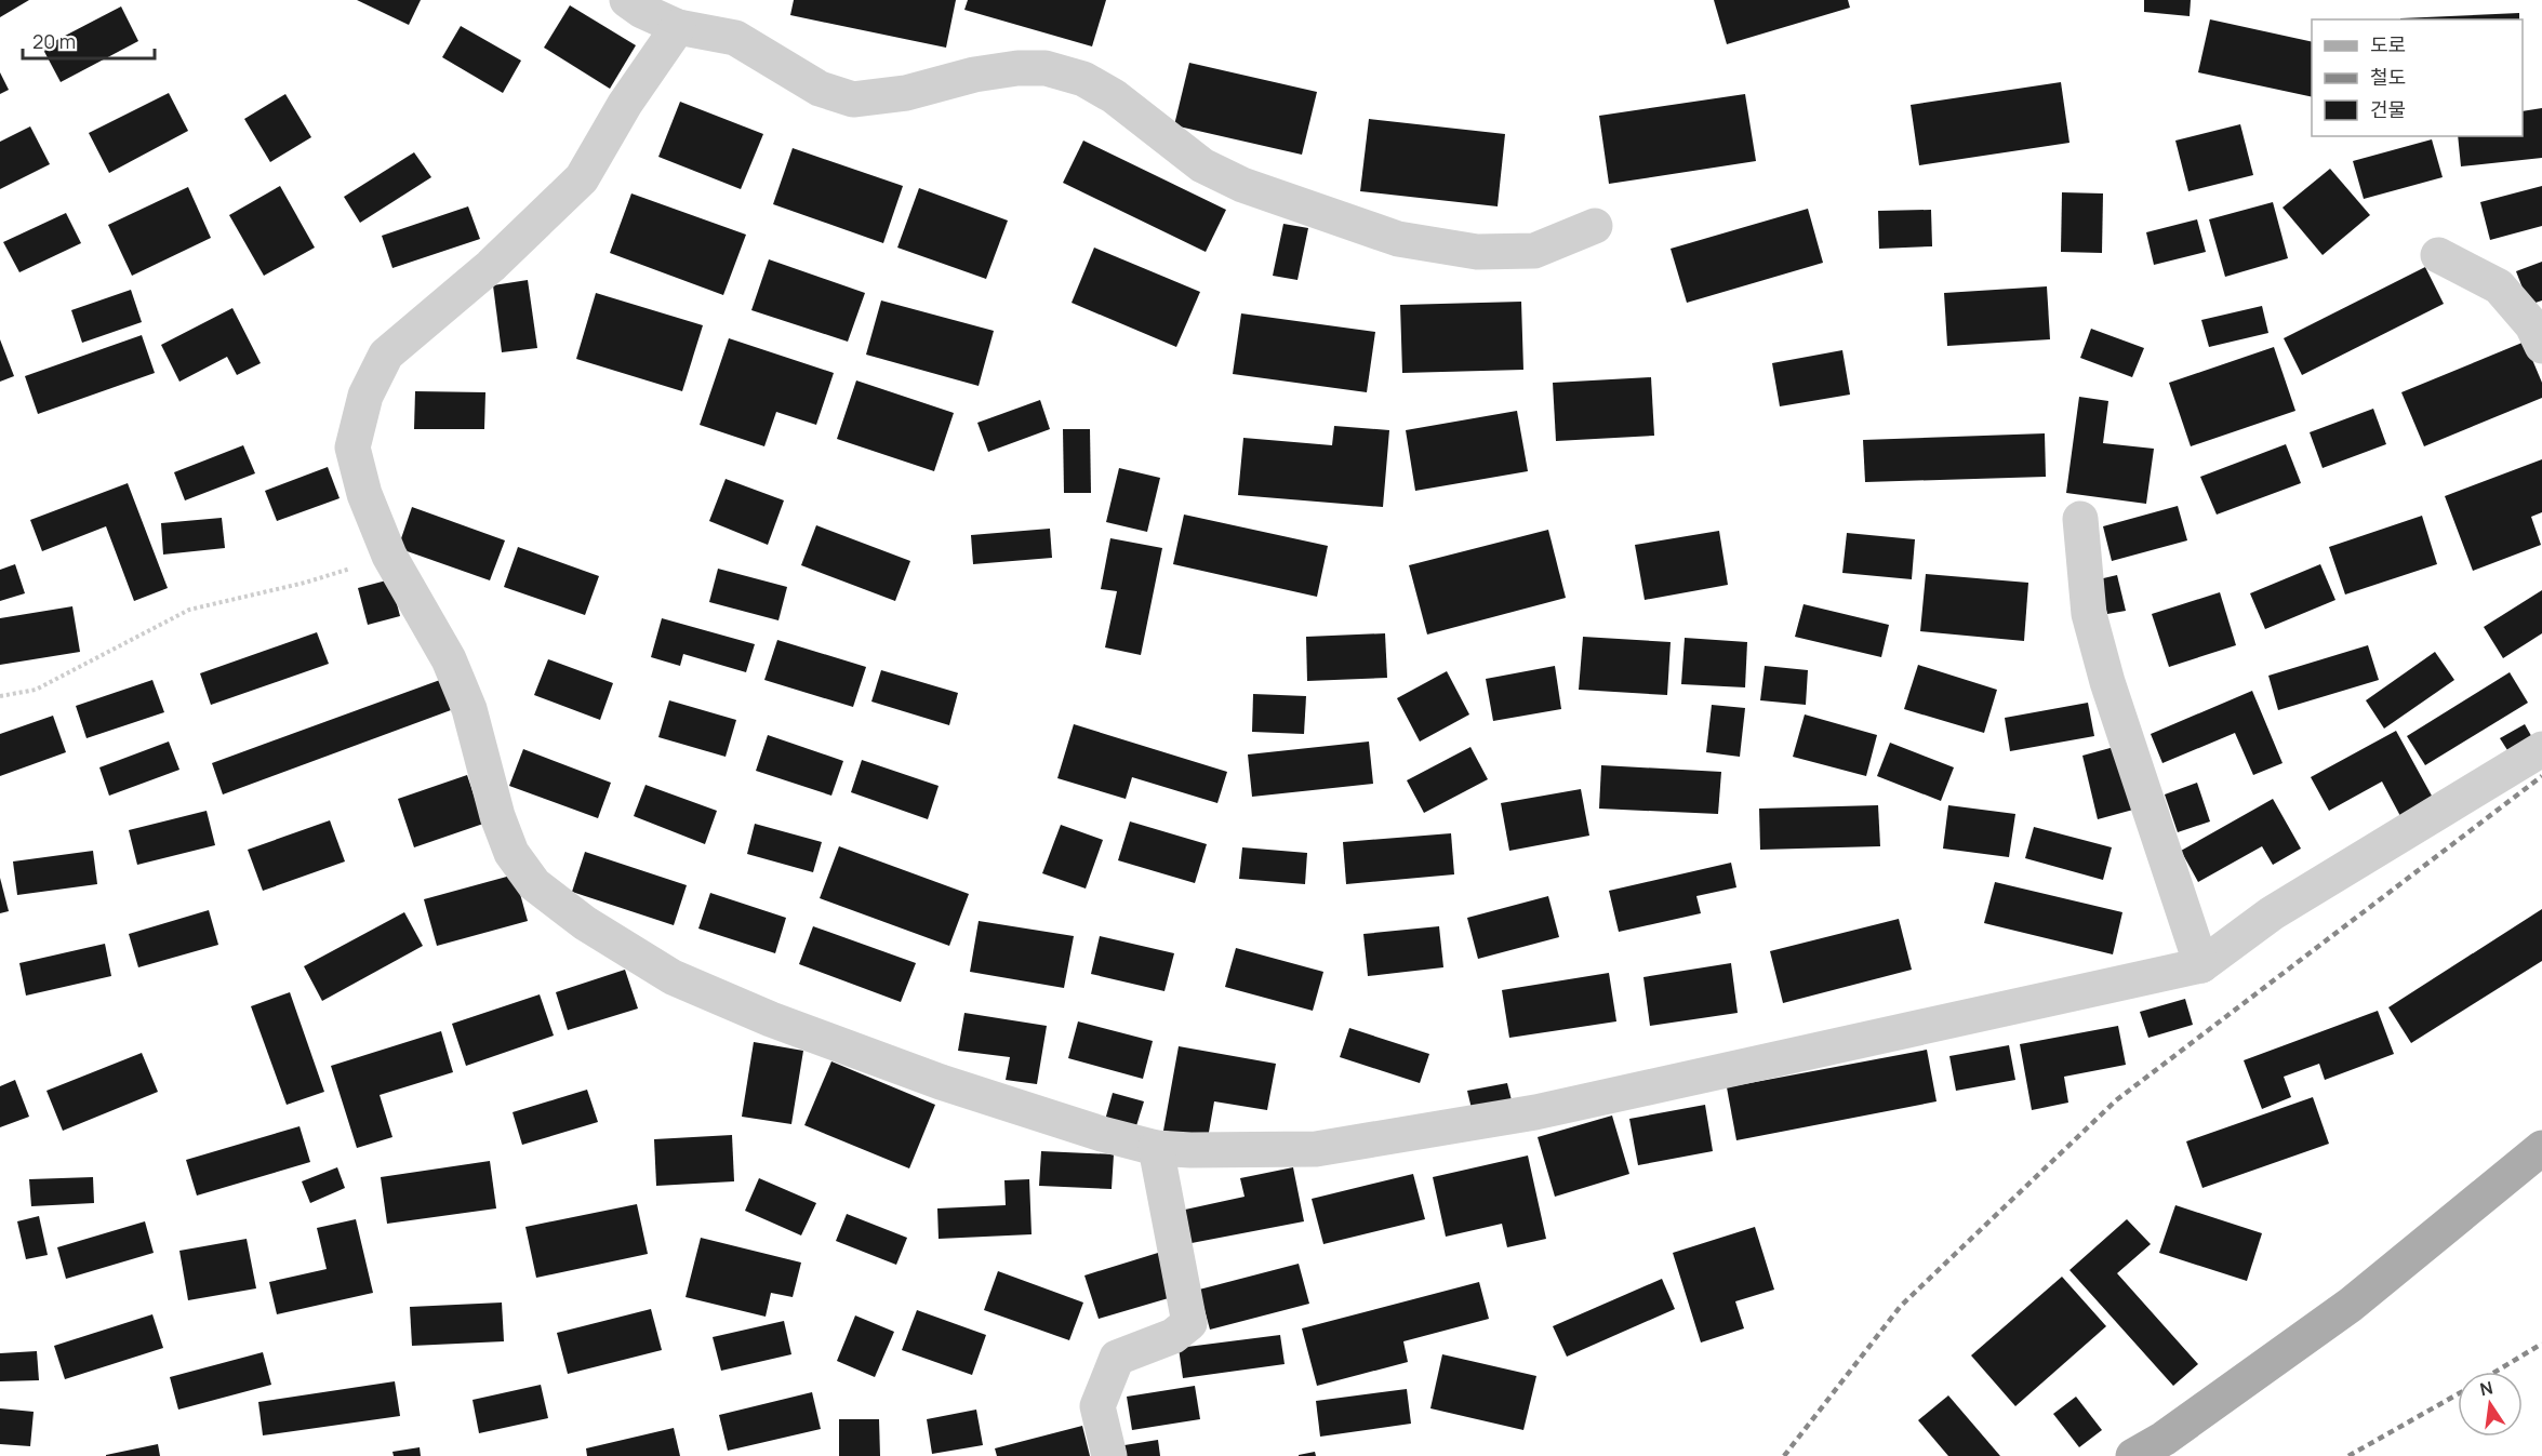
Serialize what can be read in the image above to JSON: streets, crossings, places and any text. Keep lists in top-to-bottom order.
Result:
{
  "legend": ["도로", "철도", "건물"],
  "scale_bar": "20 m",
  "north": "top"
}
